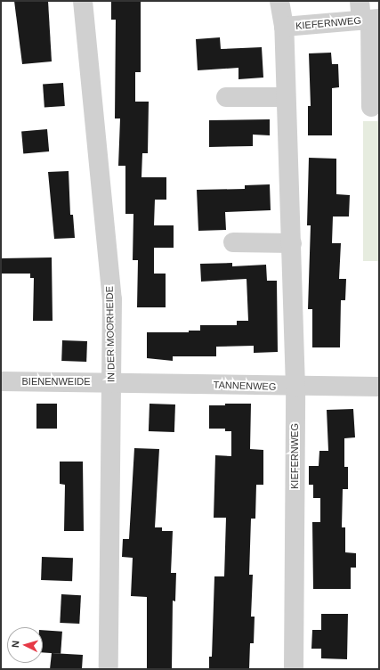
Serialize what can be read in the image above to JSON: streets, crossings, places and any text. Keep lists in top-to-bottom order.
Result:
{
  "streets": {
    "street": [
      "KIEFERNWEG",
      "IN DER MOORHEIDE",
      "BIENENWEIDE",
      "TANNENWEG"
    ]
  },
  "crossings": [
    ["KIEFERNWEG", "TANNENWEG"],
    ["IN DER MOORHEIDE", "BIENENWEIDE"],
    ["IN DER MOORHEIDE", "TANNENWEG"],
    ["BIENENWEIDE", "TANNENWEG"]
  ],
  "north": "left"
}
